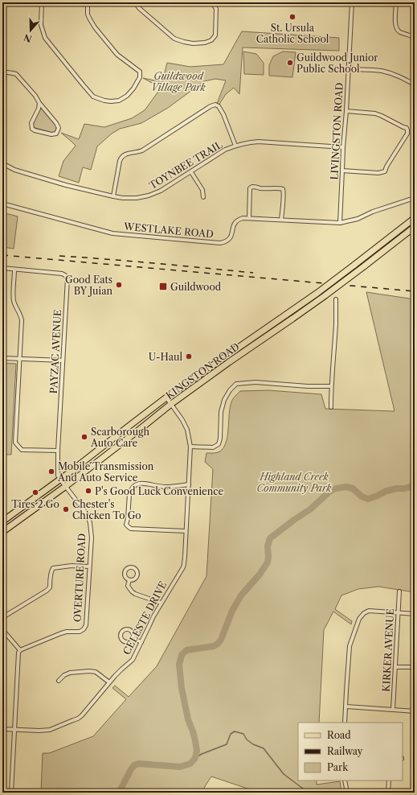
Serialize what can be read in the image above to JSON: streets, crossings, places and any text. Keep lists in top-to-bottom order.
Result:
{
  "streets": {
    "main road": ["KINGSTON ROAD"],
    "street": [
      "LIVINGSTON ROAD",
      "TOYNBEE TRAIL",
      "WESTLAKE ROAD",
      "PAYZAC AVENUE",
      "OVERTURE ROAD",
      "CELESTE DRIVE",
      "KIRKER AVENUE"
    ]
  },
  "crossings": [
    ["LIVINGSTON ROAD", "TOYNBEE TRAIL"],
    ["LIVINGSTON ROAD", "WESTLAKE ROAD"],
    ["PAYZAC AVENUE", "KINGSTON ROAD"],
    ["PAYZAC AVENUE", "OVERTURE ROAD"],
    ["KINGSTON ROAD", "OVERTURE ROAD"],
    ["KINGSTON ROAD", "CELESTE DRIVE"]
  ],
  "parks": ["Guildwood Village Park", "Highland Creek Community Park"],
  "places": {
    "other": [
      "St. Ursula Catholic School",
      "Guildwood Junior Public School",
      "Good Eats BY Juian",
      "U-Haul",
      "Scarborough Auto Care",
      "Mobile Transmission And Auto Service",
      "P's Good Luck Convenience",
      "Tires 2 Go",
      "Chester's Chicken To Go"
    ],
    "transit": ["Guildwood"]
  },
  "legend": ["Road", "Railway", "Park"],
  "north": "bottom"
}
